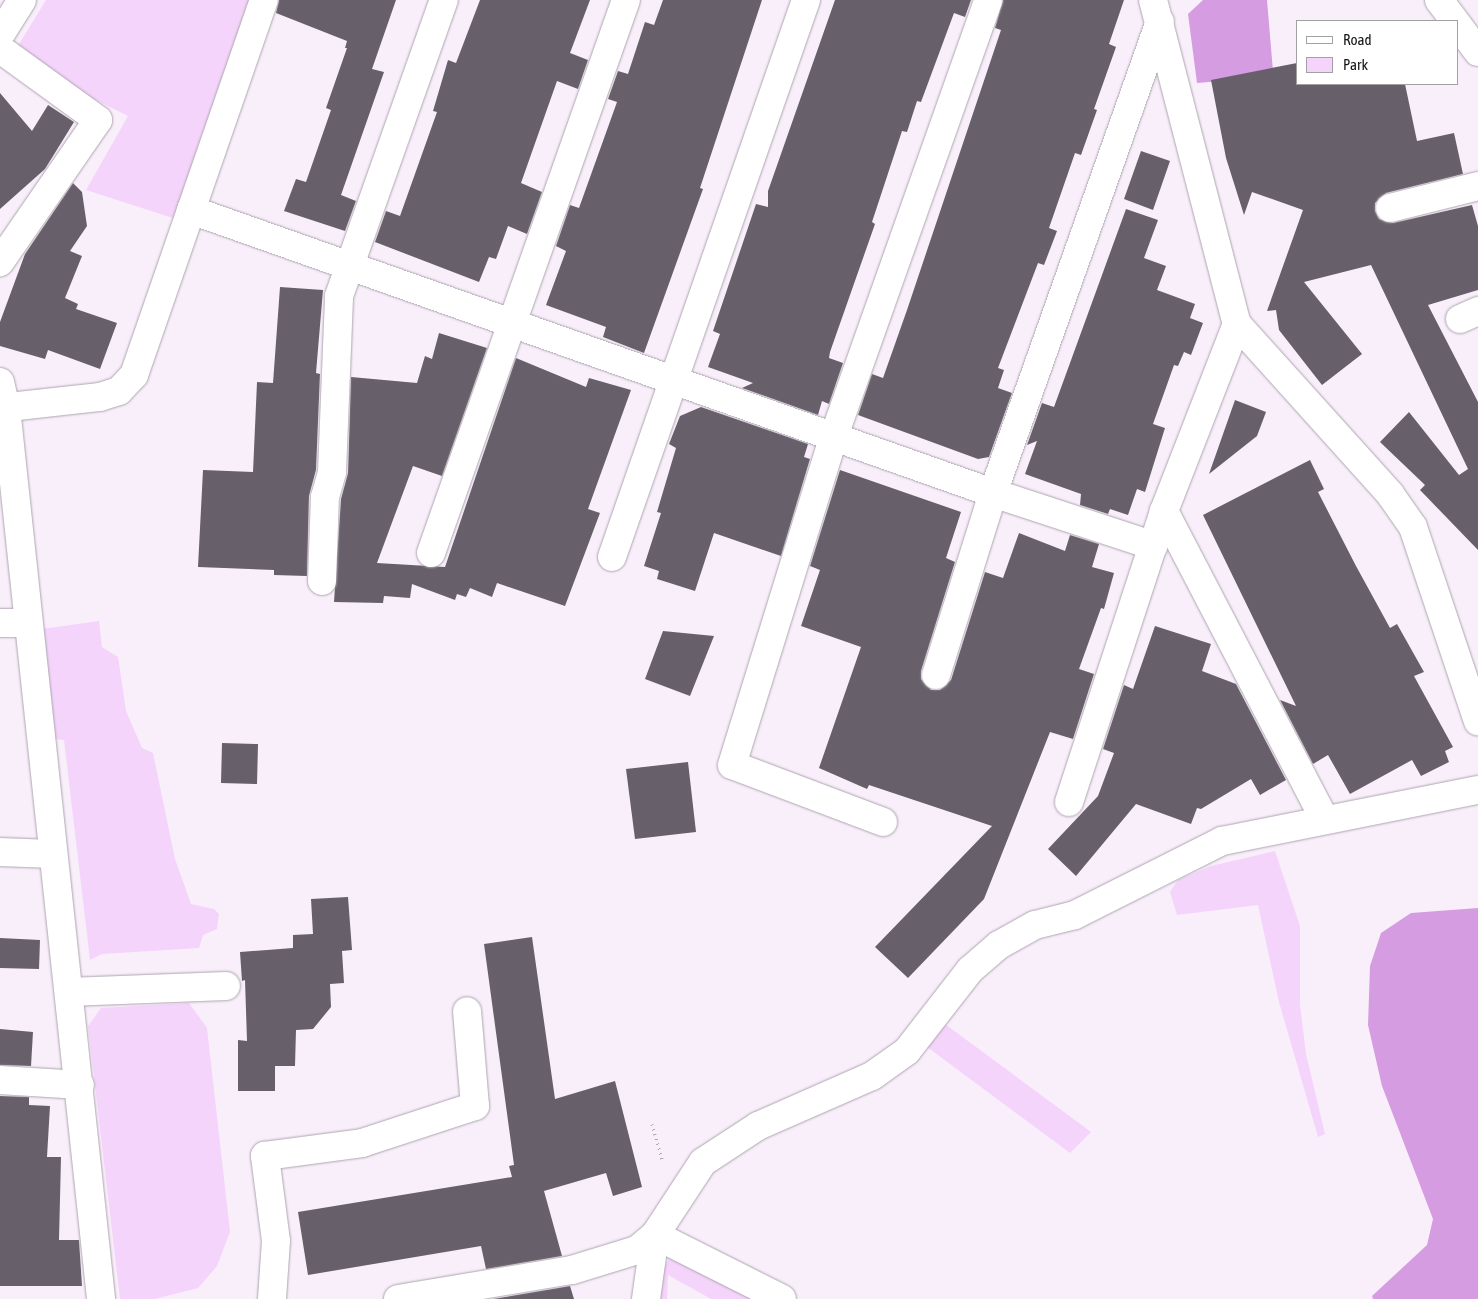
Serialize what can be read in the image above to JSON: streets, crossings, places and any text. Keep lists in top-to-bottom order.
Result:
{
  "legend": ["Road", "Park"]
}
